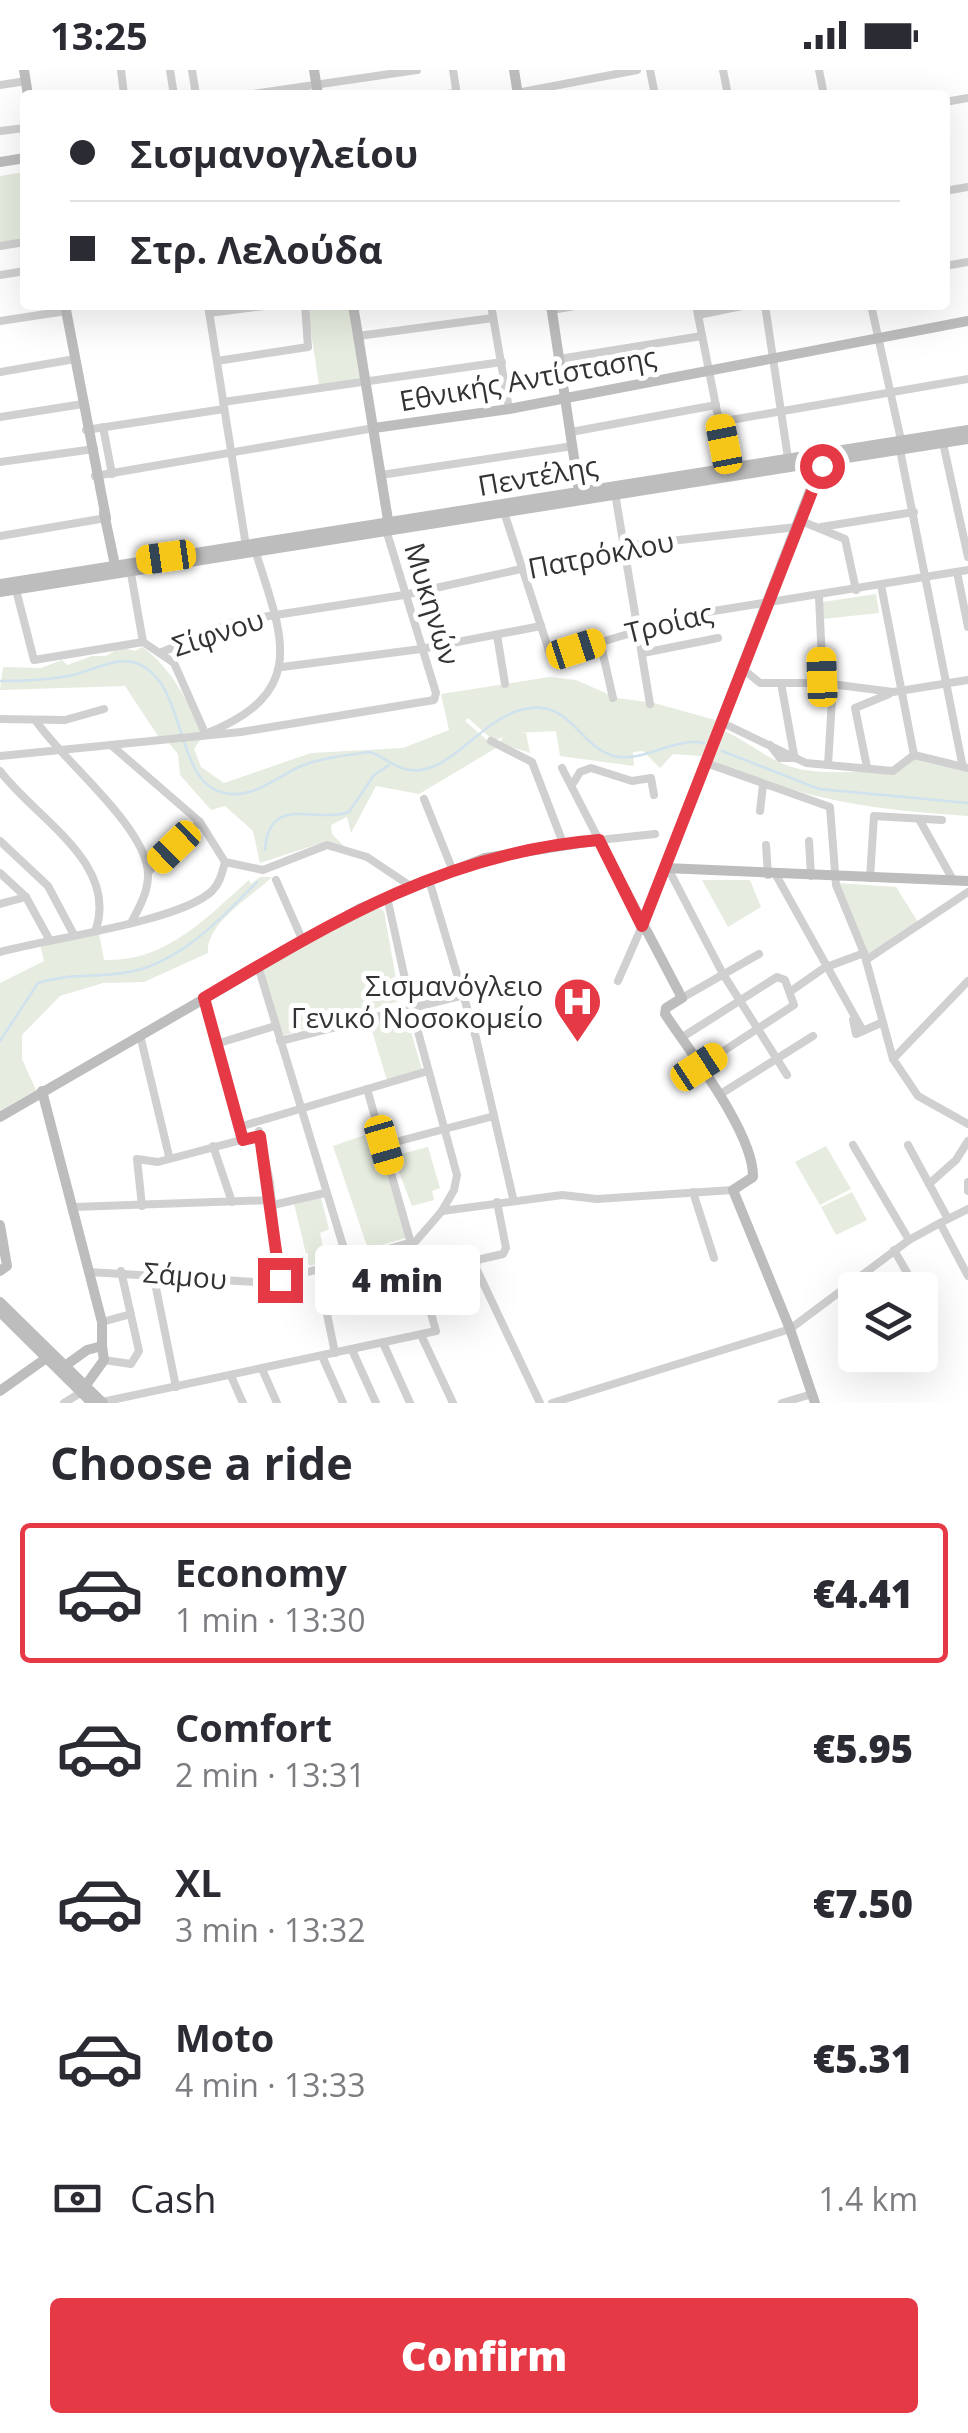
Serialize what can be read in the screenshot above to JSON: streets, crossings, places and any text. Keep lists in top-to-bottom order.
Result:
{
  "streets": {
    "street": [
      "Εθνικής Αντίστασης",
      "Πεντέλης",
      "Πατρόκλου",
      "Μυκηνών",
      "Τροίας",
      "Σίφνου",
      "Σάμου"
    ]
  },
  "crossings": [
    ["Πεντέλης", "Μυκηνών"],
    ["Πεντέλης", "Σίφνου"],
    ["Πατρόκλου", "Μυκηνών"],
    ["Πατρόκλου", "Σίφνου"],
    ["Μυκηνών", "Σίφνου"]
  ],
  "places": {
    "hospital": ["Σισμανόγλειο Γενικό Νοσοκομείο"]
  },
  "page": {
    "status": "13:25",
    "banner": ["Σισμανογλείου", "Στρ. Λελούδα"],
    "bubble": "4 min",
    "heading": "Choose a ride",
    "list": [
      {
        "name": "Economy",
        "note": "1 min · 13:30",
        "value": "€4.41"
      },
      {
        "name": "Comfort",
        "note": "2 min · 13:31",
        "value": "€5.95"
      },
      {
        "name": "XL",
        "note": "3 min · 13:32",
        "value": "€7.50"
      },
      {
        "name": "Moto",
        "note": "4 min · 13:33",
        "value": "€5.31"
      }
    ],
    "pay": ["Cash", "1.4 km"],
    "buttons": "Confirm"
  }
}
